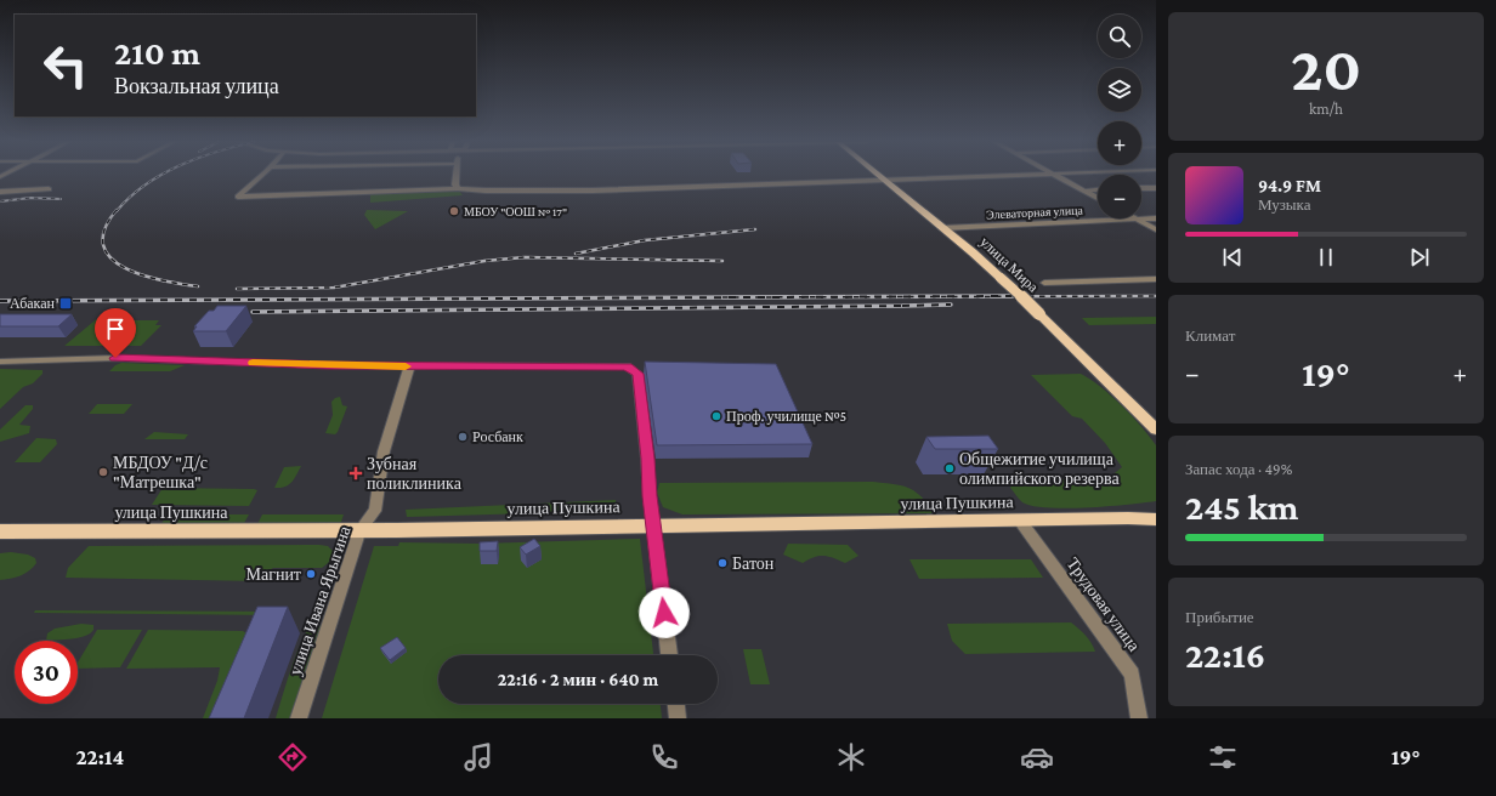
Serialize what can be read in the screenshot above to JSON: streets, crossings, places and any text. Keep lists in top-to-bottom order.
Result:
{
  "streets": {
    "main road": ["улица Мира", "улица Пушкина"],
    "street": ["Элеваторная улица", "улица Ивана Ярыгина", "Трудовая улица"]
  },
  "crossings": [
    ["Элеваторная улица", "улица Мира"],
    ["улица Пушкина", "улица Ивана Ярыгина"],
    ["улица Пушкина", "Трудовая улица"]
  ],
  "places": {
    "other": [
      "МБОУ \"ООШ № 17\"",
      "Проф. училище №5",
      "Росбанк",
      "Общежитие училища олимпийского резерва",
      "МБДОУ \"Д/с \"Матрешка\"",
      "Батон",
      "Магнит"
    ],
    "transit": ["Абакан"],
    "health": ["Зубная поликлиника"]
  },
  "page": {
    "tile": [
      ["20", "km/h"],
      "Климат",
      ["Запас хода · 49%", "245 km"],
      ["Прибытие", "22:16"]
    ],
    "map_buttons": ["+", "−"],
    "turn": ["210 m", "Вокзальная улица"],
    "song": ["94.9 FM", "Музыка"],
    "heat": ["−", "19°", "+"],
    "limit": "30",
    "trip": "22:16 · 2 мин · 640 m",
    "tabs": ["22:14", "19°"]
  }
}
